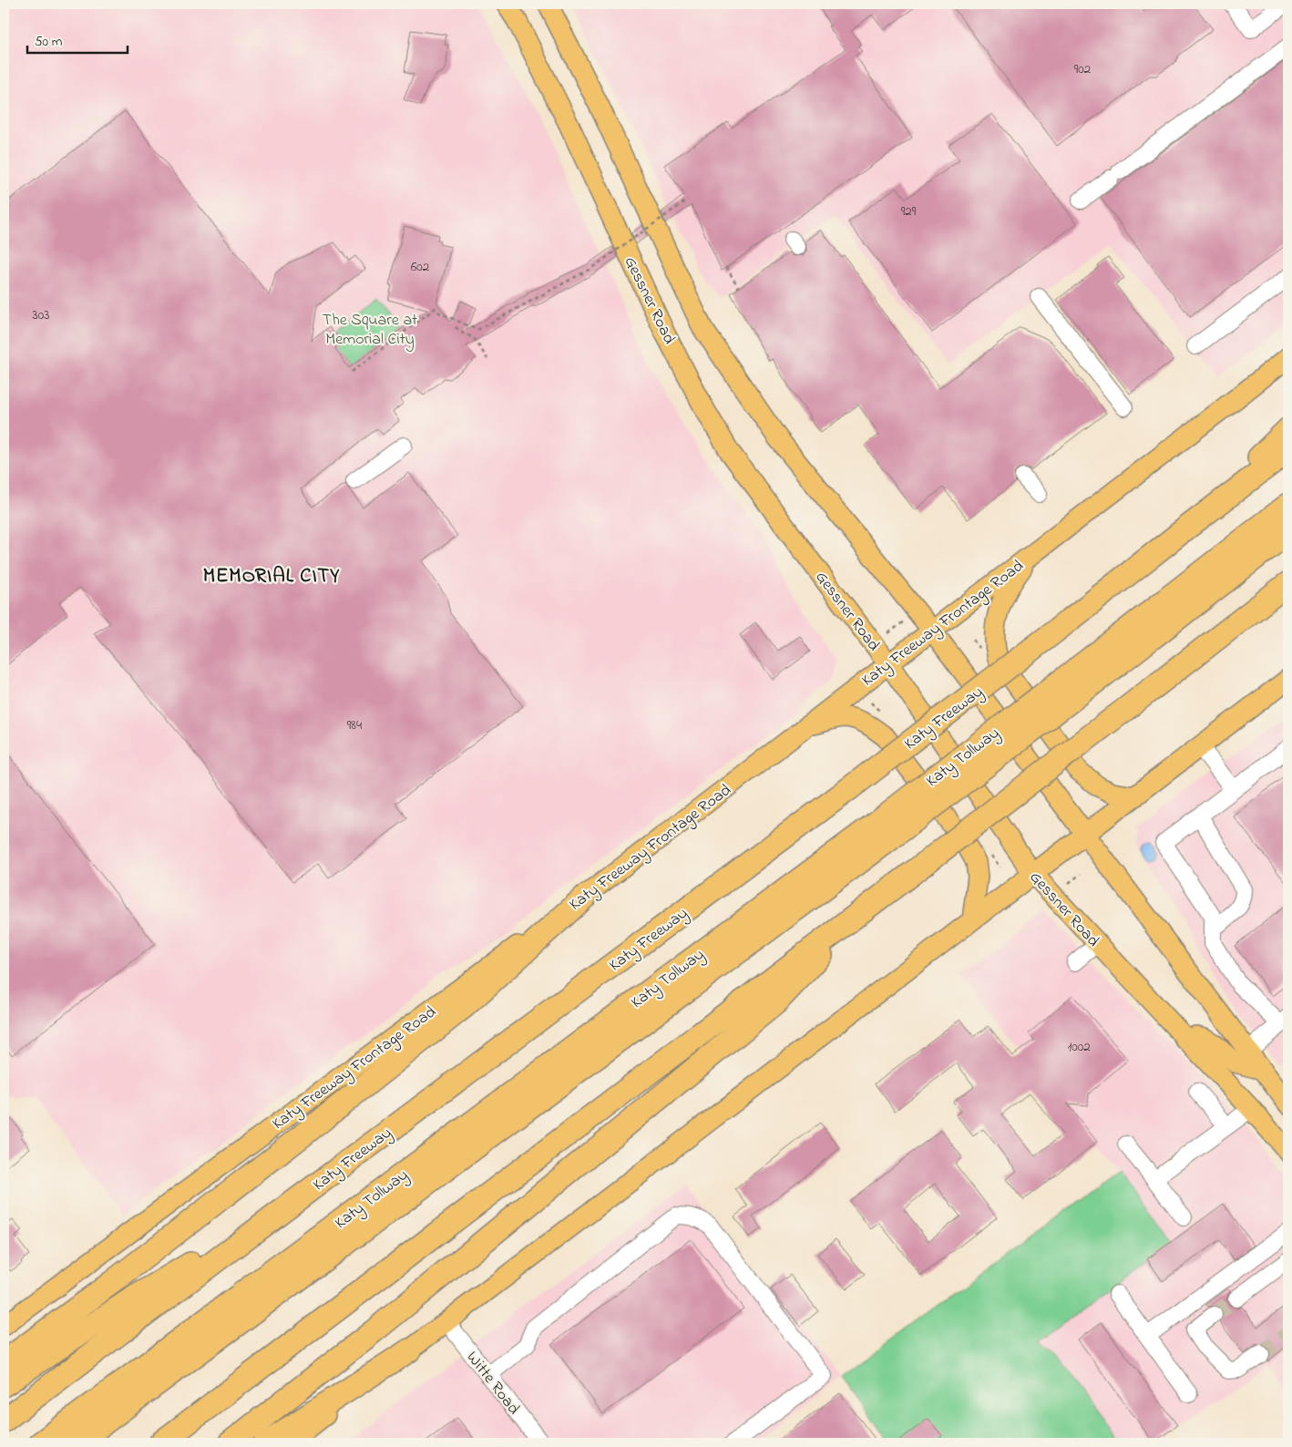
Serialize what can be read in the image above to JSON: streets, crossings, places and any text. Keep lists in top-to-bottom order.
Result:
{
  "streets": {
    "highway": ["Katy Freeway", "Katy Tollway"],
    "main road": ["Gessner Road", "Katy Freeway Frontage Road"],
    "street": ["Witte Road"]
  },
  "crossings": [
    ["Gessner Road", "Katy Freeway Frontage Road"]
  ],
  "districts": ["MEMORIAL CITY"],
  "parks": ["The Square at Memorial City"],
  "house_numbers": [
    "902",
    "929",
    "602",
    "303",
    "984",
    "1002"
  ],
  "scale_bar": "50 m"
}
